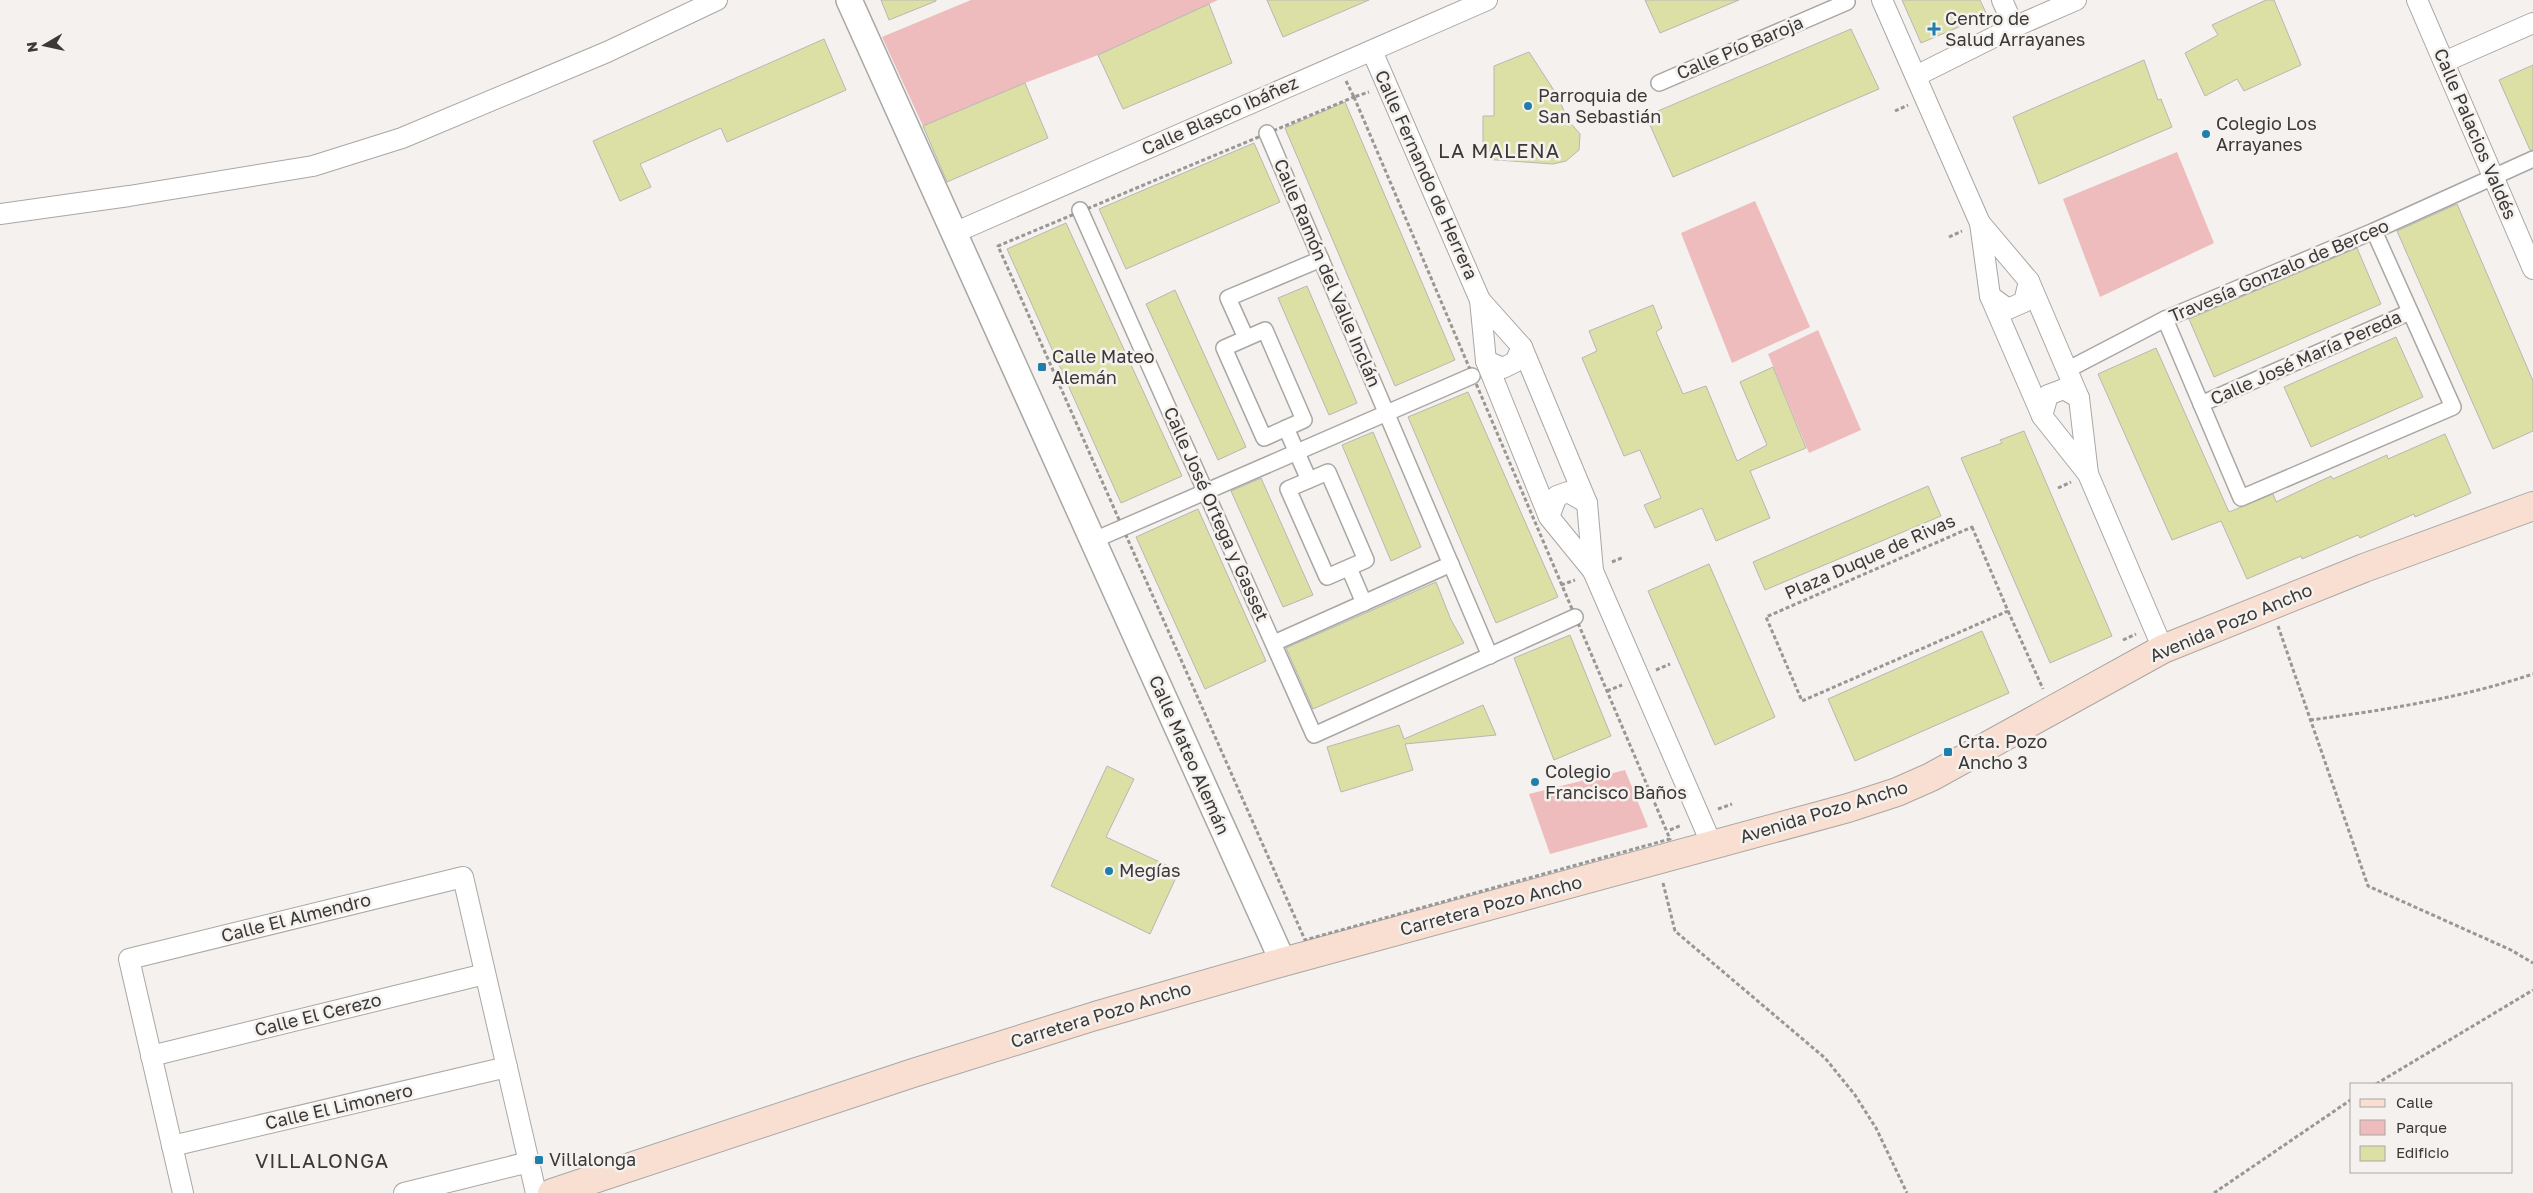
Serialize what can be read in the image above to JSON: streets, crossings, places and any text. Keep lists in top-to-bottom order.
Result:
{
  "streets": {
    "main road": ["Avenida Pozo Ancho", "Carretera Pozo Ancho"],
    "street": [
      "Calle Pío Baroja",
      "Calle Blasco Ibáñez",
      "Calle Palacios Valdés",
      "Calle Fernando de Herrera",
      "Travesía Gonzalo de Berceo",
      "Calle Ramón del Valle Inclán",
      "Calle José María Pereda",
      "Calle José Ortega y Gasset",
      "Calle Mateo Alemán",
      "Calle El Almendro",
      "Calle El Cerezo",
      "Calle El Limonero"
    ],
    "path": ["Plaza Duque de Rivas"]
  },
  "crossings": [
    ["Calle Blasco Ibáñez", "Calle Fernando de Herrera"],
    ["Calle Blasco Ibáñez", "Calle Mateo Alemán"],
    ["Calle Palacios Valdés", "Travesía Gonzalo de Berceo"],
    ["Calle Fernando de Herrera", "Avenida Pozo Ancho"],
    ["Calle Ramón del Valle Inclán", "Calle José Ortega y Gasset"],
    ["Avenida Pozo Ancho", "Carretera Pozo Ancho"],
    ["Calle Mateo Alemán", "Carretera Pozo Ancho"],
    ["Calle El Almendro", "Calle El Cerezo"]
  ],
  "districts": ["LA MALENA", "VILLALONGA"],
  "places": {
    "health": ["Centro de Salud Arrayanes"],
    "other": [
      "Parroquia de San Sebastián",
      "Colegio Los Arrayanes",
      "Colegio Francisco Baños",
      "Megías"
    ],
    "transit": ["Calle Mateo Alemán", "Crta. Pozo Ancho 3", "Villalonga"]
  },
  "legend": ["Calle", "Parque", "Edificio"],
  "north": "left"
}
